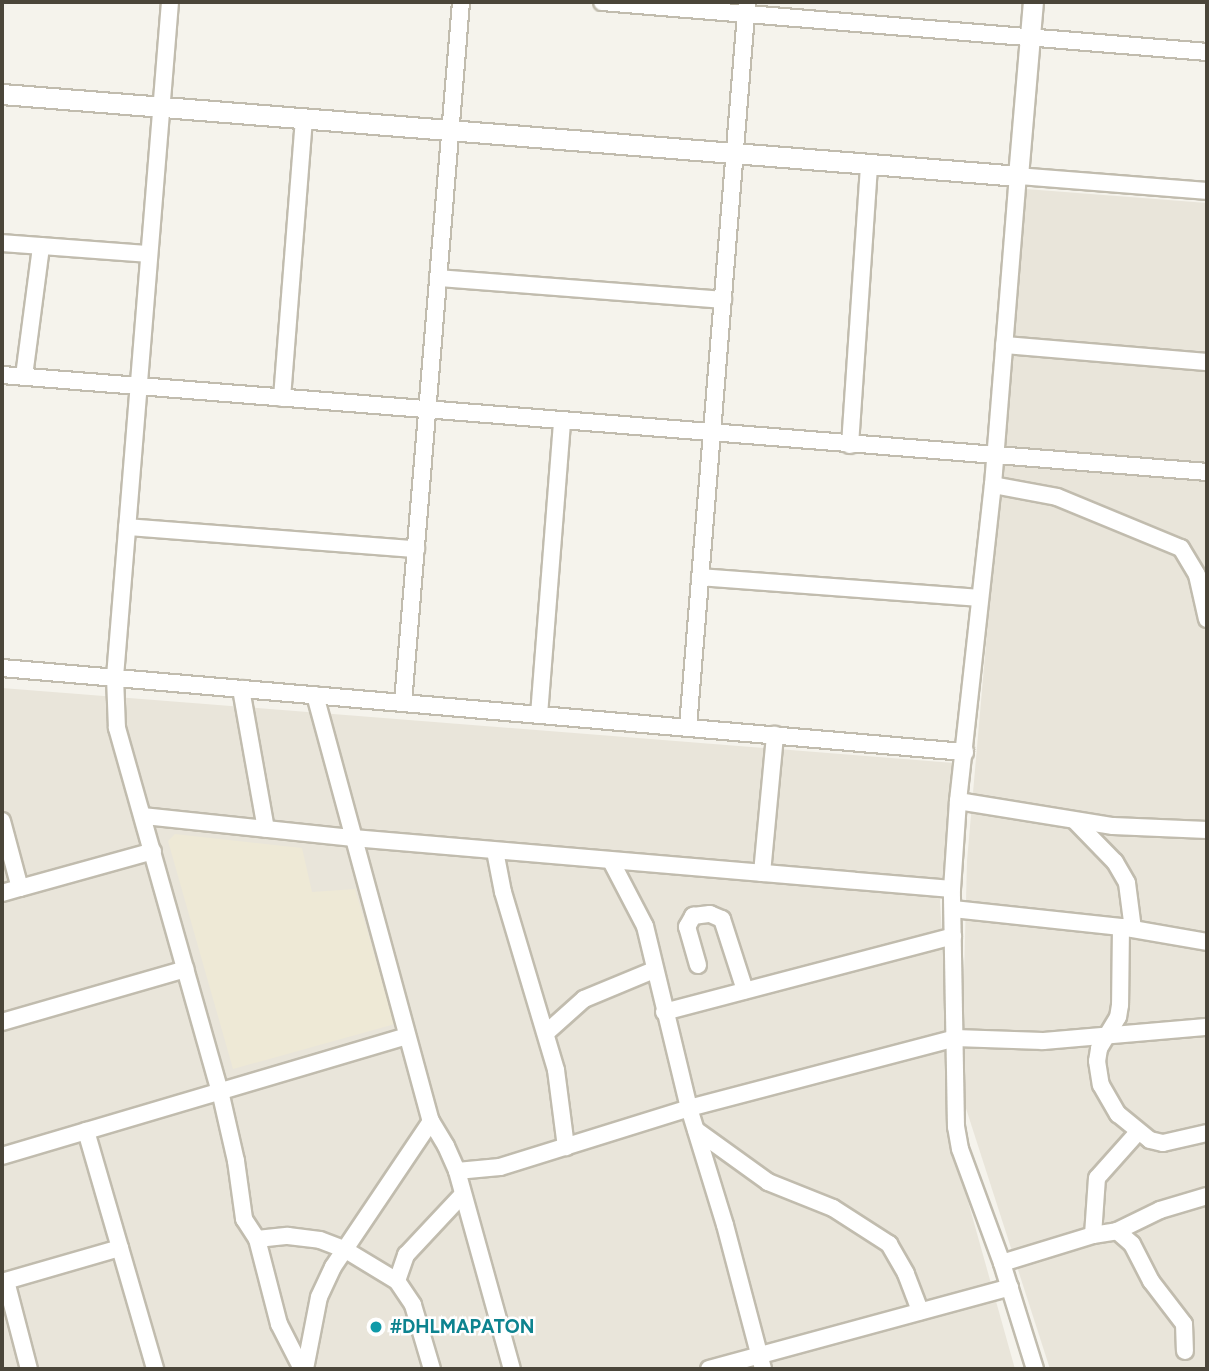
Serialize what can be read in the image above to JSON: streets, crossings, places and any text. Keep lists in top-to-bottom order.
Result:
{
  "places": ["#DHLMAPATON"]
}
